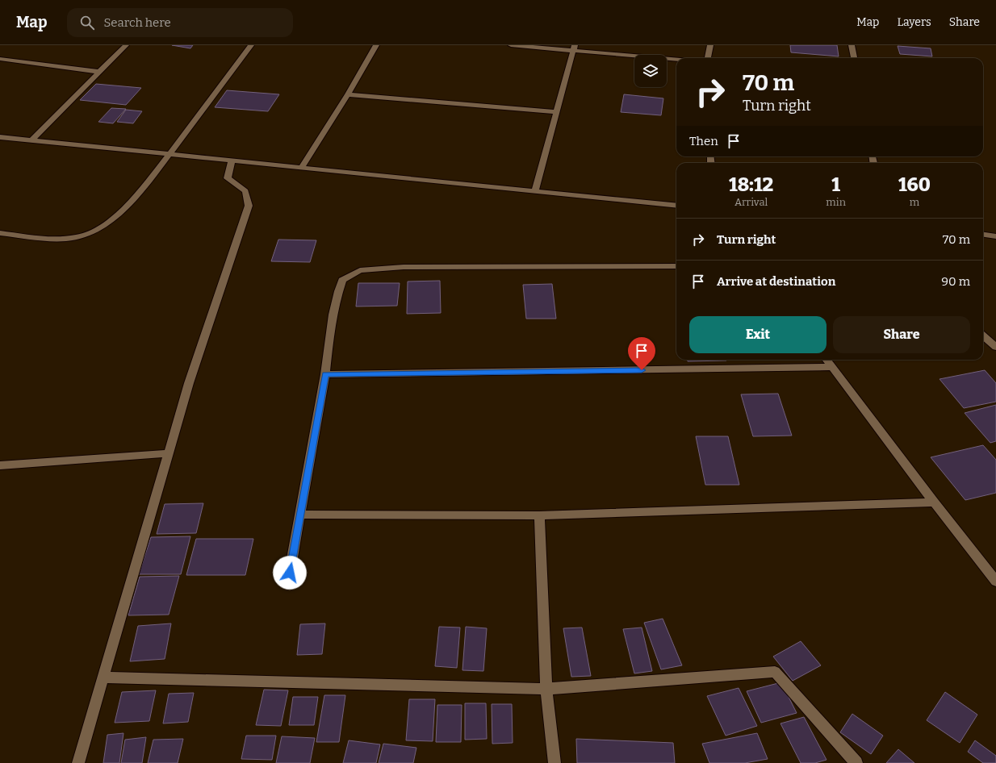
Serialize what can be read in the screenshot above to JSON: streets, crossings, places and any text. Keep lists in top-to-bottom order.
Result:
{
  "page": {
    "header": "Map",
    "search": "Search here",
    "nav": ["Map", "Layers", "Share"],
    "turn": ["70 m", "Turn right"],
    "then": "Then",
    "eta": [
      "18:12",
      "Arrival",
      "1",
      "min",
      "160",
      "m"
    ],
    "list": [
      {
        "name": "Turn right",
        "value": "70 m"
      },
      {
        "name": "Arrive at destination",
        "value": "90 m"
      }
    ],
    "buttons": ["Exit", "Share"]
  }
}
